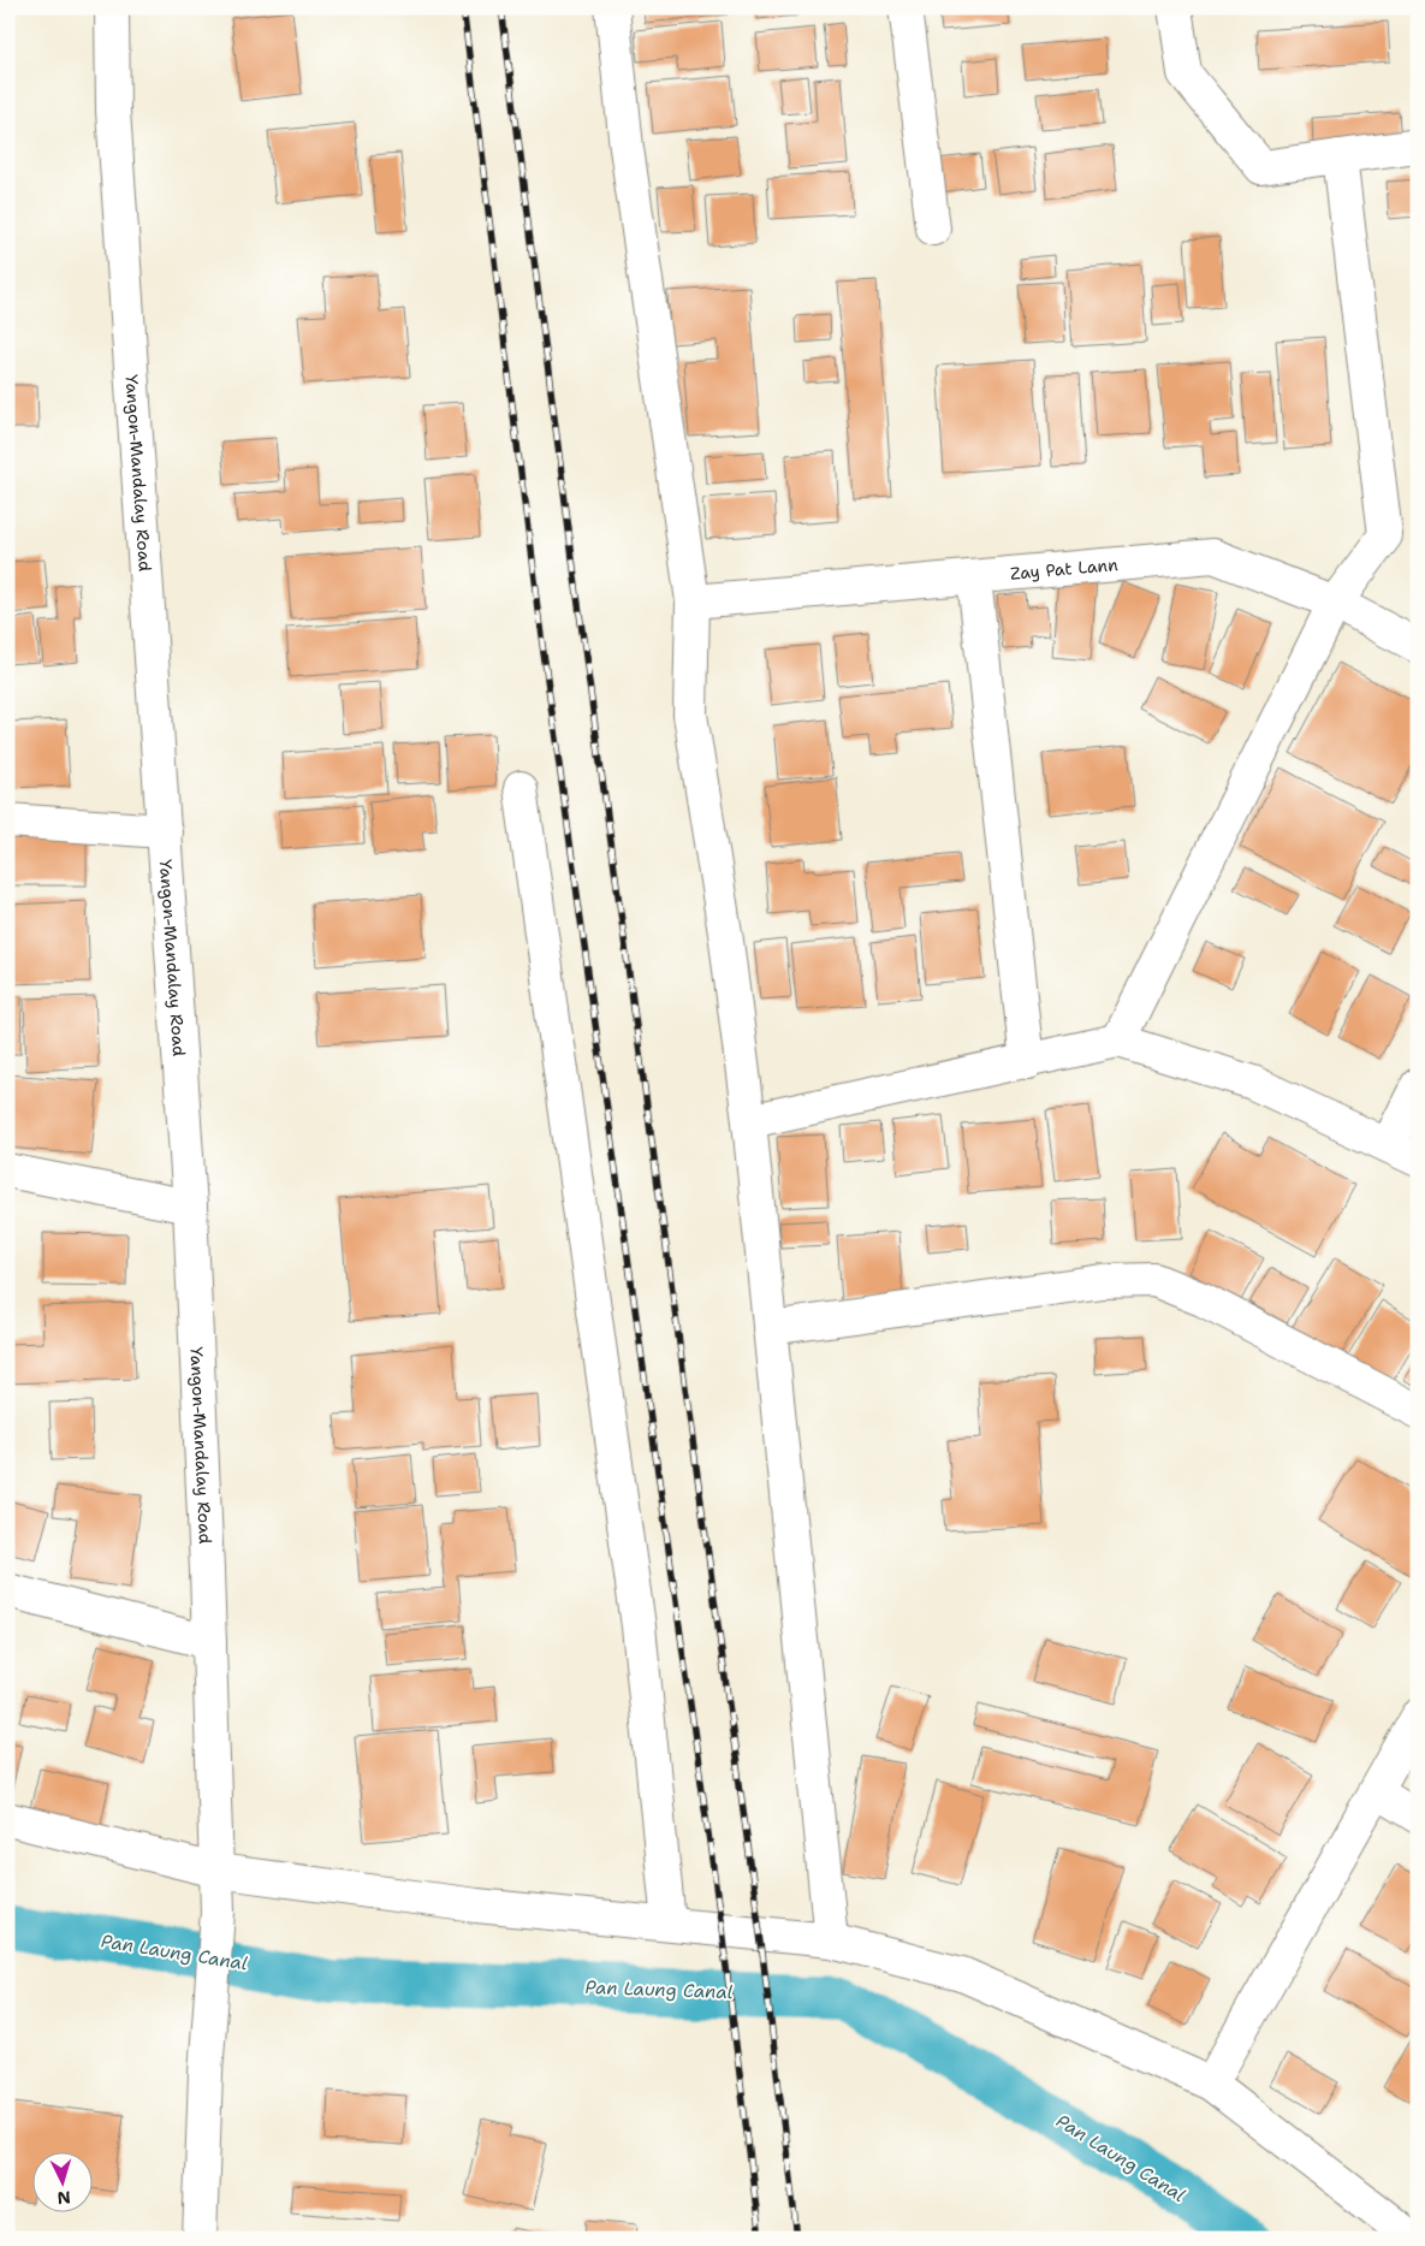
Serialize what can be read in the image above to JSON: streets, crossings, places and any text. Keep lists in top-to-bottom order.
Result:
{
  "streets": {
    "main road": ["Yangon-Mandalay Road", "Zay Pat Lann"]
  },
  "water": ["Pan Laung Canal"],
  "north": "bottom"
}
